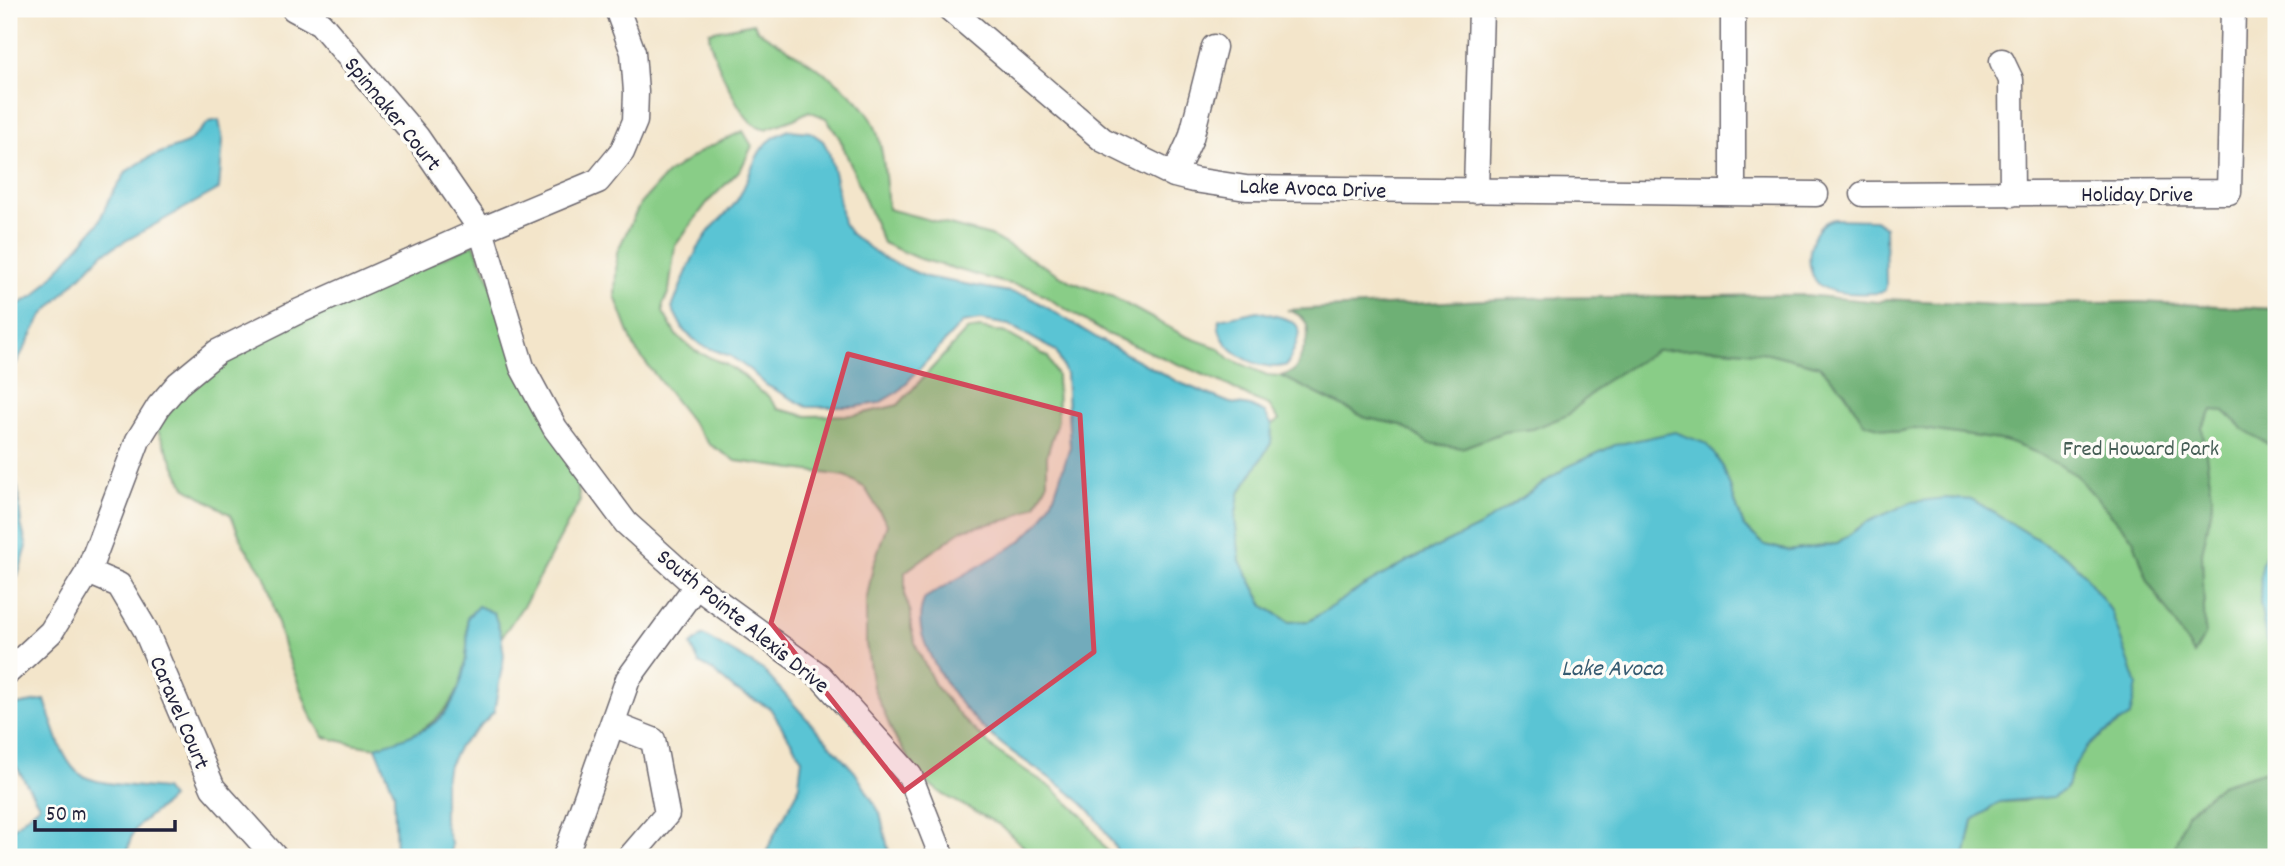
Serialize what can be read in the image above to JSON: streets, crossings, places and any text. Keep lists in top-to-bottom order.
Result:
{
  "streets": {
    "street": [
      "Spinnaker Court",
      "Lake Avoca Drive",
      "Holiday Drive",
      "South Pointe Alexis Drive",
      "Caravel Court"
    ]
  },
  "crossings": [
    ["Spinnaker Court", "South Pointe Alexis Drive"]
  ],
  "water": ["Lake Avoca"],
  "parks": ["Fred Howard Park"],
  "scale_bar": "50 m"
}
